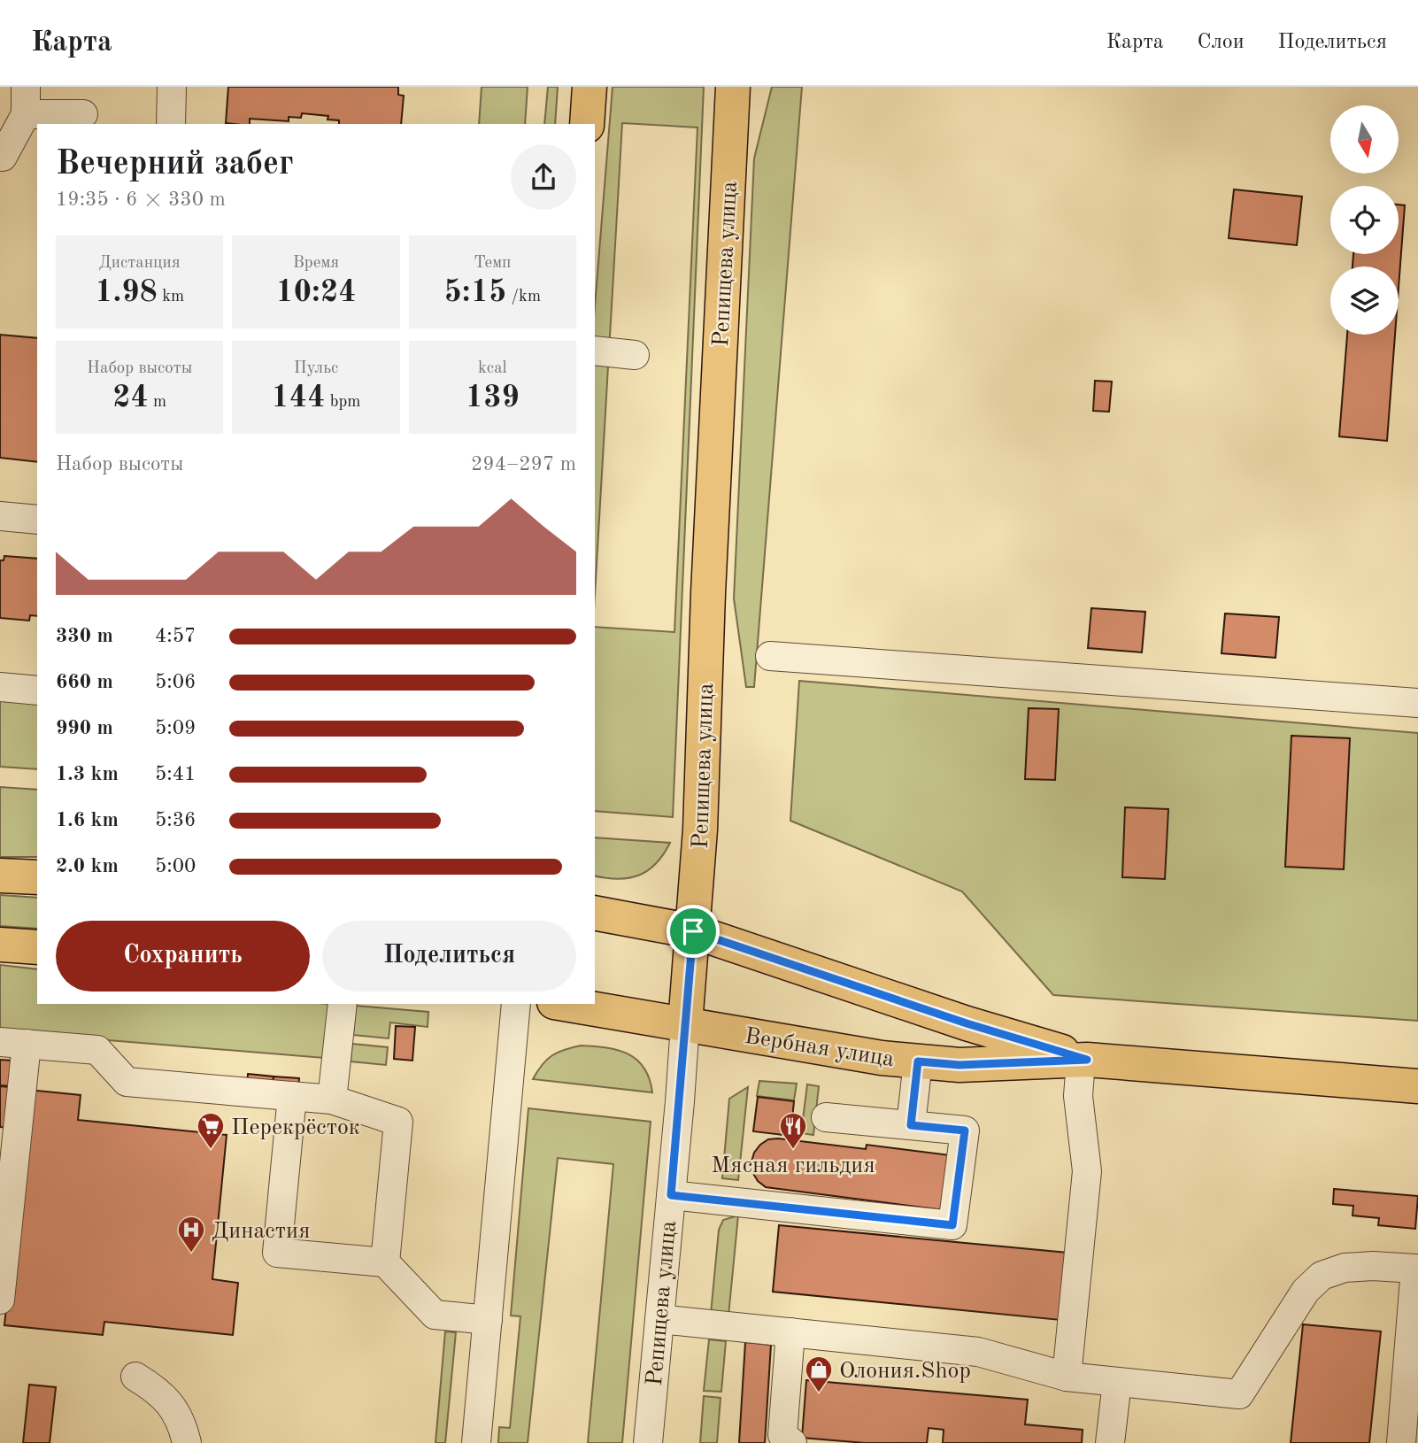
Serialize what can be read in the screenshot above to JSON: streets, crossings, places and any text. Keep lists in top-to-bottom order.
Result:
{
  "streets": {
    "main road": ["Репищева улица", "Вербная улица"]
  },
  "crossings": [
    ["Репищева улица", "Вербная улица"]
  ],
  "places": {
    "supermarket": ["Перекрёсток"],
    "restaurant": ["Мясная гильдия"],
    "hospital": ["Династия"],
    "shop": ["Олония.Shop"]
  },
  "north": "bottom",
  "page": {
    "header": "Карта",
    "nav": ["Карта", "Слои", "Поделиться"],
    "heading": ["Вечерний забег", "19:35 · 6 × 330 m"],
    "stats": [
      ["Дистанция", "1.98 km"],
      ["Время", "10:24"],
      ["Темп", "5:15 /km"],
      ["Набор высоты", "24 m"],
      ["Пульс", "144 bpm"],
      ["kcal", "139"]
    ],
    "chart": ["Набор высоты", "294–297 m"],
    "list": [
      {
        "name": "330 m",
        "note": "4:57"
      },
      {
        "name": "660 m",
        "note": "5:06"
      },
      {
        "name": "990 m",
        "note": "5:09"
      },
      {
        "name": "1.3 km",
        "note": "5:41"
      },
      {
        "name": "1.6 km",
        "note": "5:36"
      },
      {
        "name": "2.0 km",
        "note": "5:00"
      }
    ],
    "buttons": ["Сохранить", "Поделиться"]
  }
}
